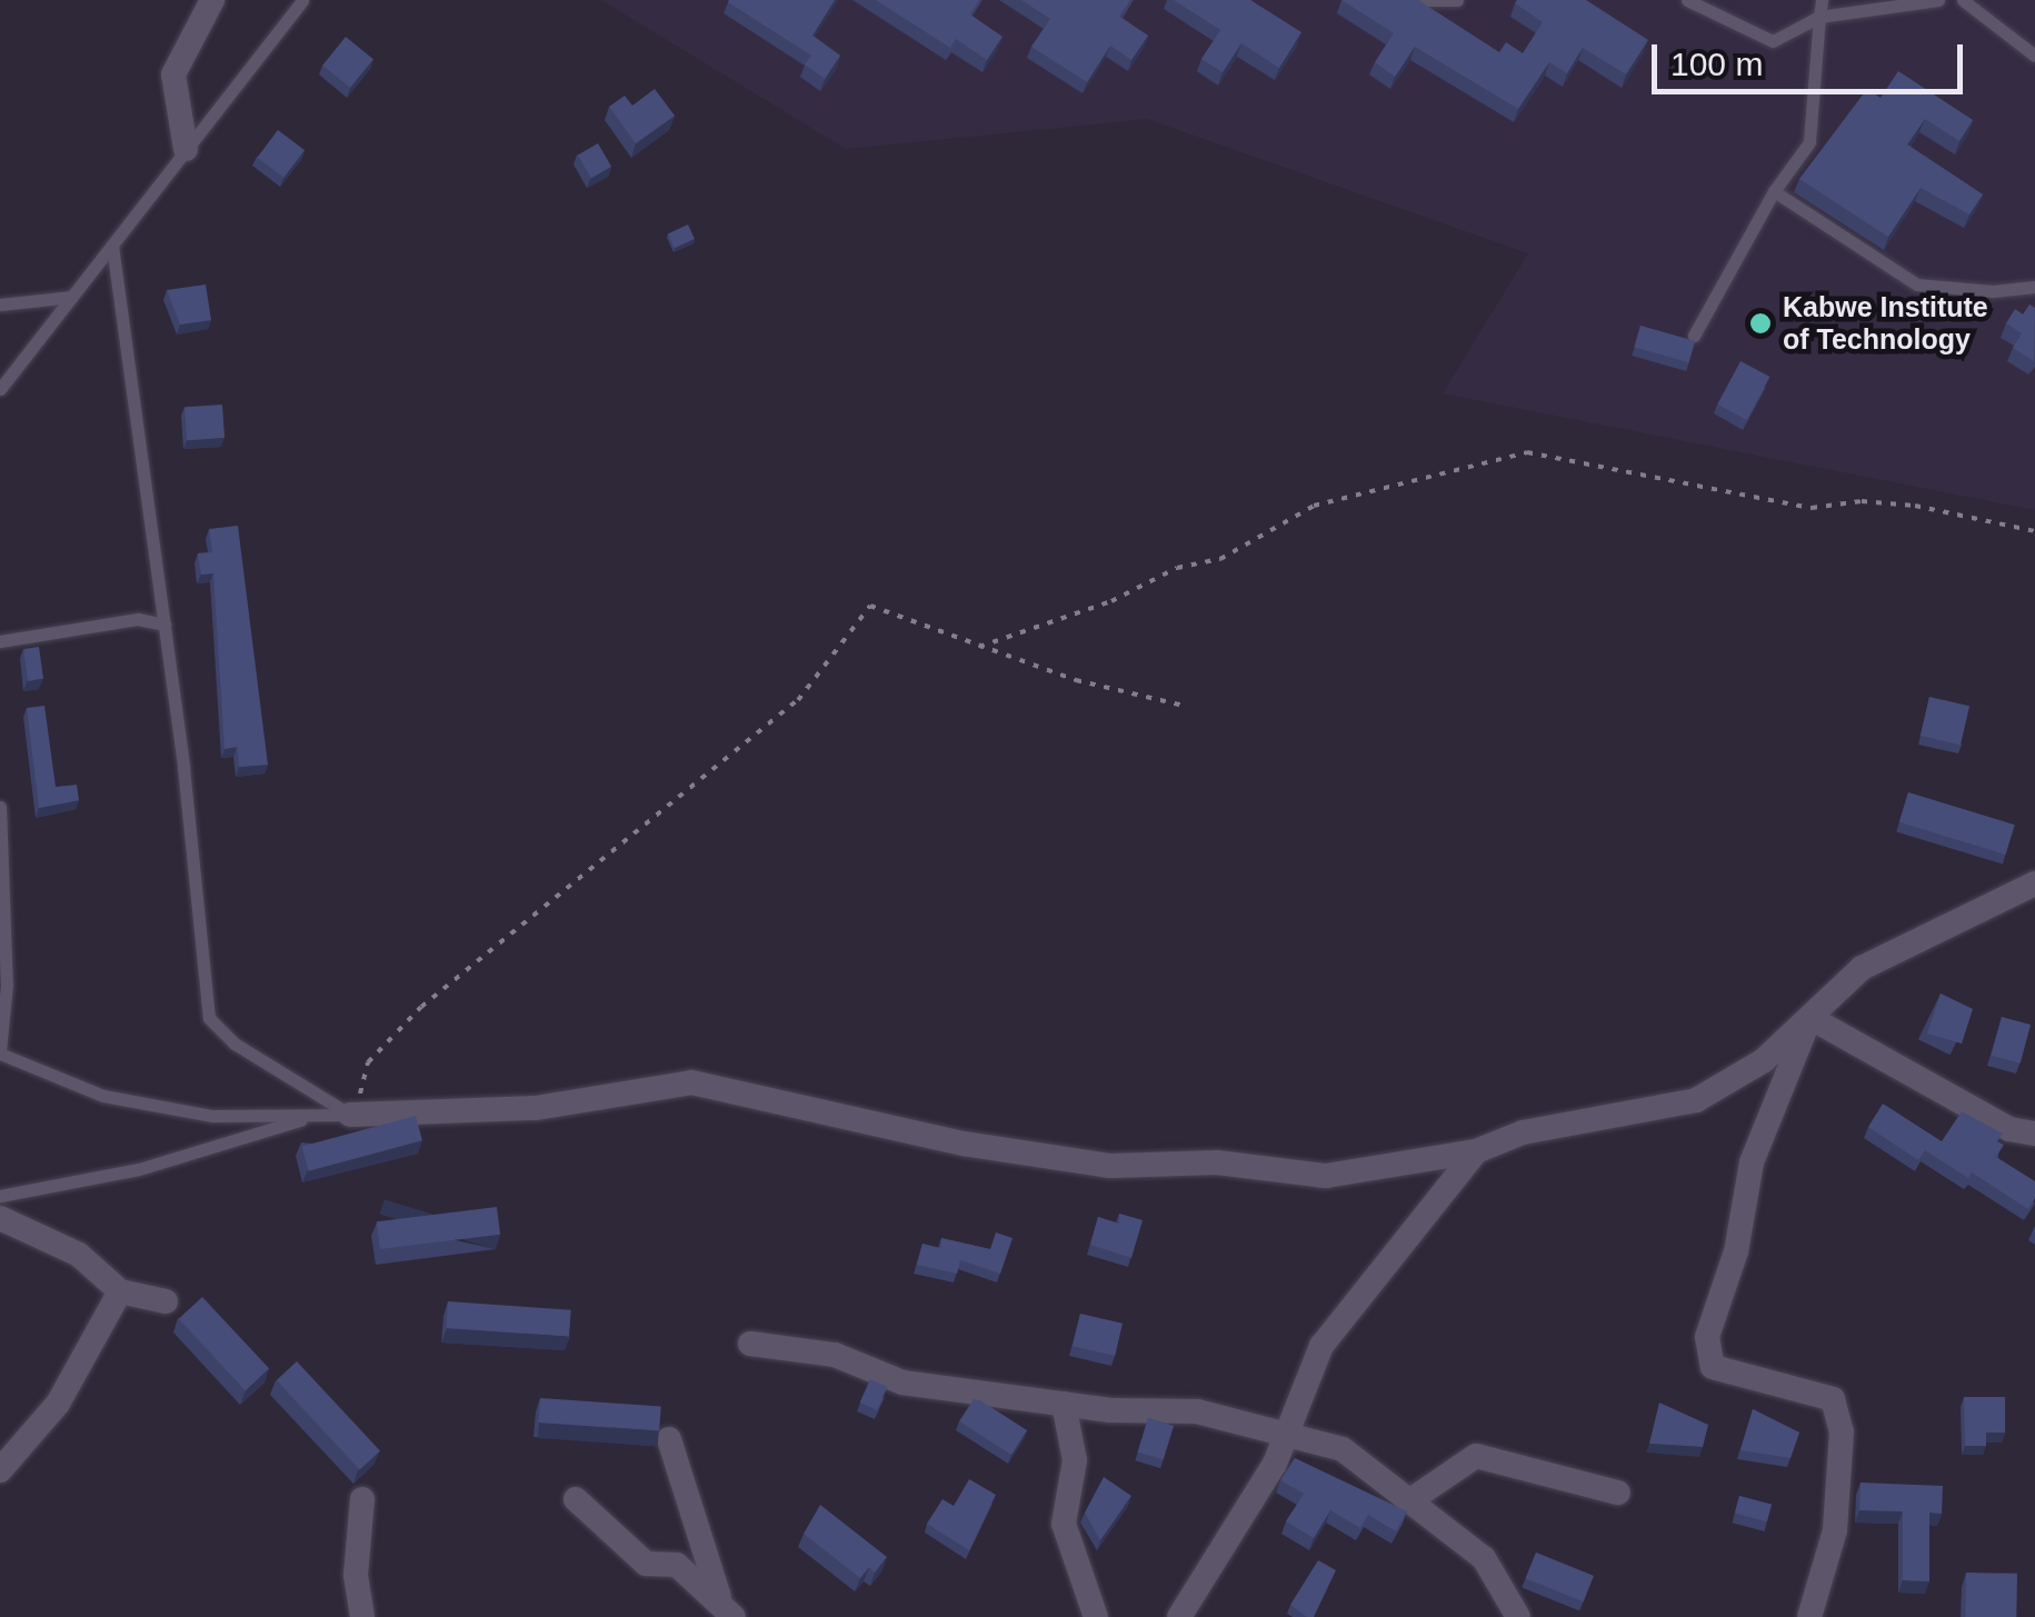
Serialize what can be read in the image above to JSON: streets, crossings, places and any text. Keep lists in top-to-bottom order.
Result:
{
  "places": ["Kabwe Institute of Technology"],
  "scale_bar": "100 m"
}
